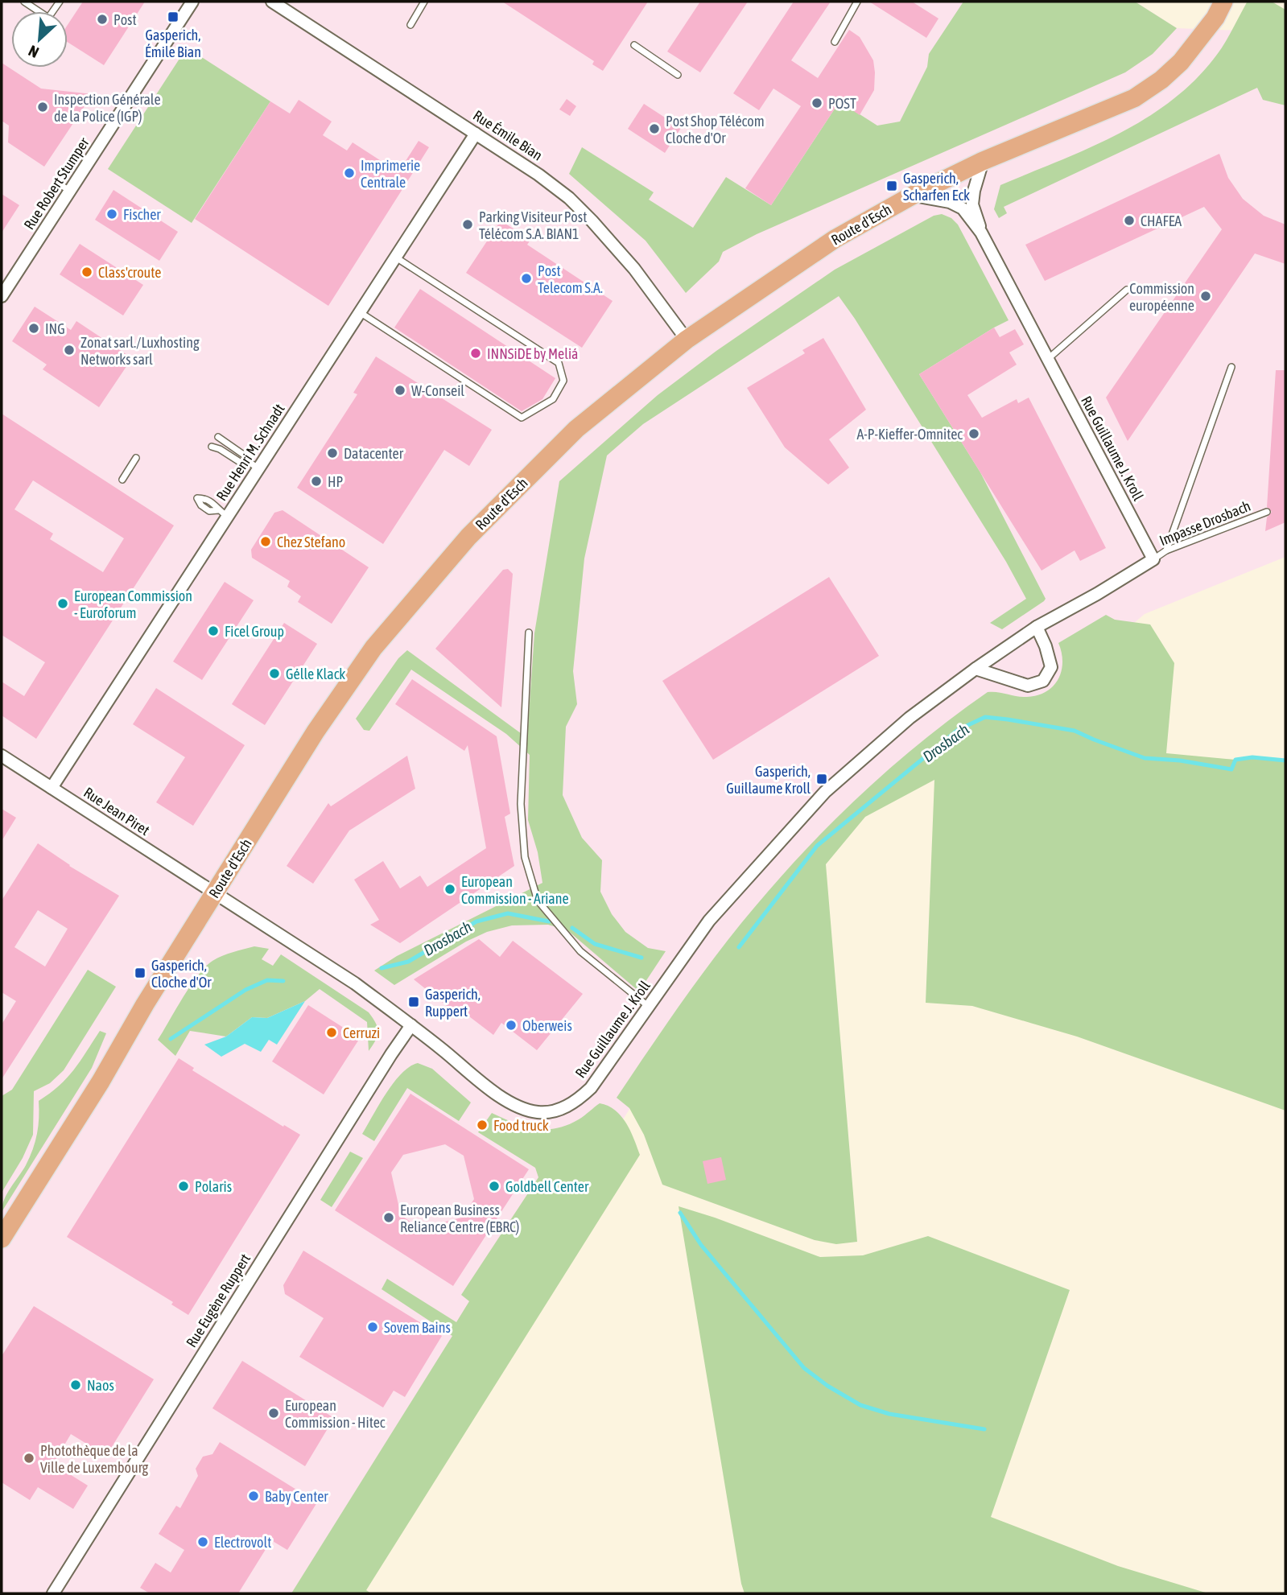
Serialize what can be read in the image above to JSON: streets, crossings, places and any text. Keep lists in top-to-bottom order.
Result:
{
  "streets": {
    "main road": ["Route d'Esch"],
    "street": [
      "Rue Émile Bian",
      "Rue Robert Stumper",
      "Rue Guillaume J. Kroll",
      "Rue Henri M. Schnadt",
      "Rue Jean Piret",
      "Rue Eugène Ruppert"
    ],
    "lane": ["Impasse Drosbach"]
  },
  "crossings": [
    ["Rue Émile Bian", "Route d'Esch"],
    ["Rue Émile Bian", "Rue Henri M. Schnadt"],
    ["Route d'Esch", "Rue Guillaume J. Kroll"],
    ["Route d'Esch", "Rue Jean Piret"],
    ["Rue Guillaume J. Kroll", "Impasse Drosbach"],
    ["Rue Guillaume J. Kroll", "Rue Jean Piret"],
    ["Rue Guillaume J. Kroll", "Rue Eugène Ruppert"],
    ["Rue Henri M. Schnadt", "Rue Jean Piret"]
  ],
  "water": ["Drosbach"],
  "places": {
    "transit": [
      "Gasperich, Émile Bian",
      "Gasperich, Scharfen Eck",
      "Gasperich, Guillaume Kroll",
      "Gasperich, Cloche d'Or",
      "Gasperich, Ruppert"
    ],
    "other": [
      "Post",
      "POST",
      "Inspection Générale de la Police (IGP)",
      "Post Shop Télécom Cloche d'Or",
      "Imprimerie Centrale",
      "Fischer",
      "CHAFEA",
      "Parking Visiteur Post Télécom S.A. BIAN1",
      "Class'croute",
      "Post Telecom S.A.",
      "Commission européenne",
      "ING",
      "Zonat sarl./Luxhosting Networks sarl",
      "INNSiDE by Meliá",
      "W-Conseil",
      "A-P-Kieffer-Omnitec",
      "Datacenter",
      "HP",
      "Chez Stefano",
      "European Commission - Euroforum",
      "Ficel Group",
      "Gélle Klack",
      "European Commission - Ariane",
      "Oberweis",
      "Cerruzi",
      "Food truck",
      "Polaris",
      "Goldbell Center",
      "European Business Reliance Centre (EBRC)",
      "Sovem Bains",
      "Naos",
      "European Commission - Hitec",
      "Photothèque de la Ville de Luxembourg",
      "Baby Center",
      "Electrovolt"
    ]
  },
  "north": "bottom left"
}
